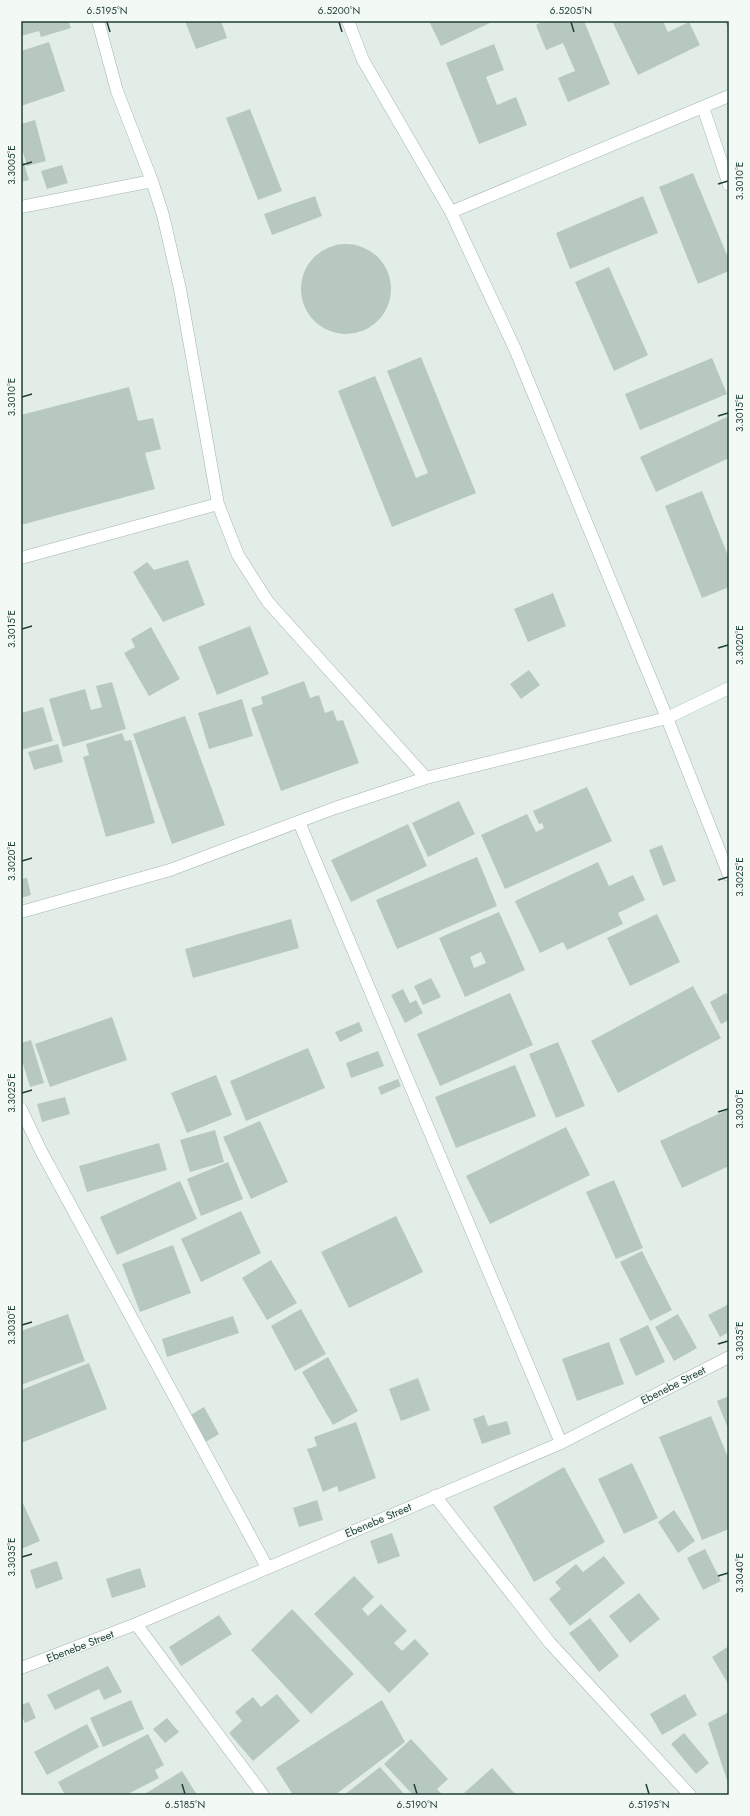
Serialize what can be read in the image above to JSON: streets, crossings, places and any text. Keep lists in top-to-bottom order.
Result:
{
  "streets": {
    "street": ["Ebenebe Street"]
  },
  "coordinates": [
    "6.5195°N",
    "6.5200°N",
    "6.5205°N",
    "3.3005°E",
    "3.3010°E",
    "3.3015°E",
    "3.3020°E",
    "3.3025°E",
    "3.3030°E",
    "3.3035°E",
    "3.3040°E",
    "6.5185°N",
    "6.5190°N"
  ]
}
